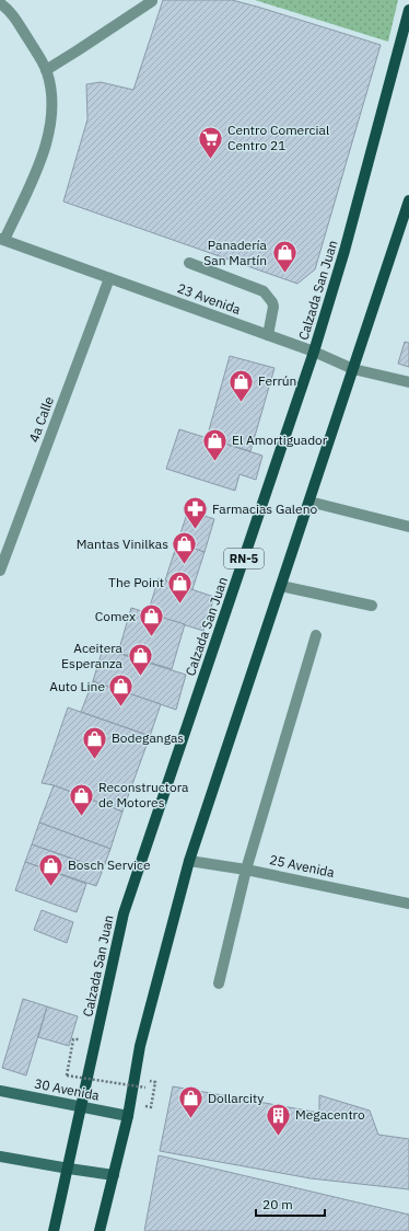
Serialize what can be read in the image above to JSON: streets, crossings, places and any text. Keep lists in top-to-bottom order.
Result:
{
  "streets": {
    "main road": ["Calzada San Juan", "RN-5"],
    "street": [
      "23 Avenida",
      "4a Calle",
      "25 Avenida",
      "30 Avenida"
    ]
  },
  "crossings": [
    ["Calzada San Juan", "23 Avenida"],
    ["Calzada San Juan", "30 Avenida"],
    ["23 Avenida", "4a Calle"]
  ],
  "places": {
    "supermarket": ["Centro Comercial Centro 21"],
    "shop": [
      "Panadería San Martín",
      "Ferrún",
      "El Amortiguador",
      "Mantas Vinilkas",
      "The Point",
      "Comex",
      "Aceitera Esperanza",
      "Auto Line",
      "Bodegangas",
      "Reconstructora de Motores",
      "Bosch Service",
      "Dollarcity"
    ],
    "pharmacy": ["Farmacias Galeno"],
    "building": ["Megacentro"]
  },
  "scale_bar": "20 m"
}
